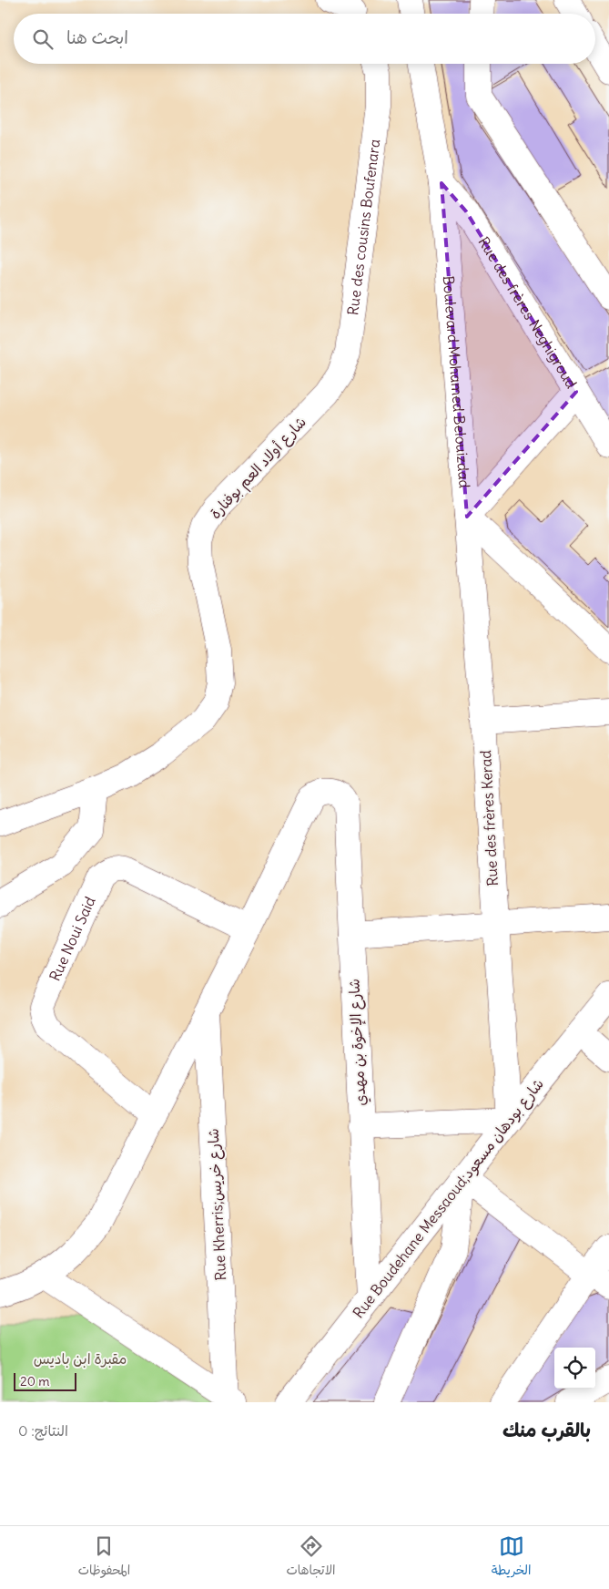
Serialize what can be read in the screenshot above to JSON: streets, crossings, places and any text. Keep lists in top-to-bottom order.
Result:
{
  "streets": {
    "street": [
      "Rue des cousins Boufenara",
      "Rue des frères Neghigroud",
      "Boulevard Mohamed Belouizdad",
      "شارع أولاد العم بوفنارة",
      "Rue des frères Kerad",
      "Rue Noui Said",
      "شارع الإخوة بن مهدي",
      "Rue Boudehane Messaoud;شارع بودهان مسعود",
      "Rue Kherris;شارع خريس"
    ]
  },
  "crossings": [
    ["Rue des cousins Boufenara", "شارع أولاد العم بوفنارة"],
    ["Rue des frères Neghigroud", "Boulevard Mohamed Belouizdad"],
    ["Boulevard Mohamed Belouizdad", "Rue des frères Kerad"],
    ["Rue des frères Kerad", "Rue Boudehane Messaoud;شارع بودهان مسعود"],
    ["Rue Noui Said", "شارع الإخوة بن مهدي"],
    ["شارع الإخوة بن مهدي", "Rue Boudehane Messaoud;شارع بودهان مسعود"]
  ],
  "parks": ["مقبرة ابن باديس"],
  "scale_bar": "20 m",
  "page": {
    "search": "ابحث هنا",
    "scale": "20 m",
    "heading": ["بالقرب منك", "النتائج: 0"],
    "nav": ["الخريطة", "الاتجاهات", "المحفوظات"]
  }
}
